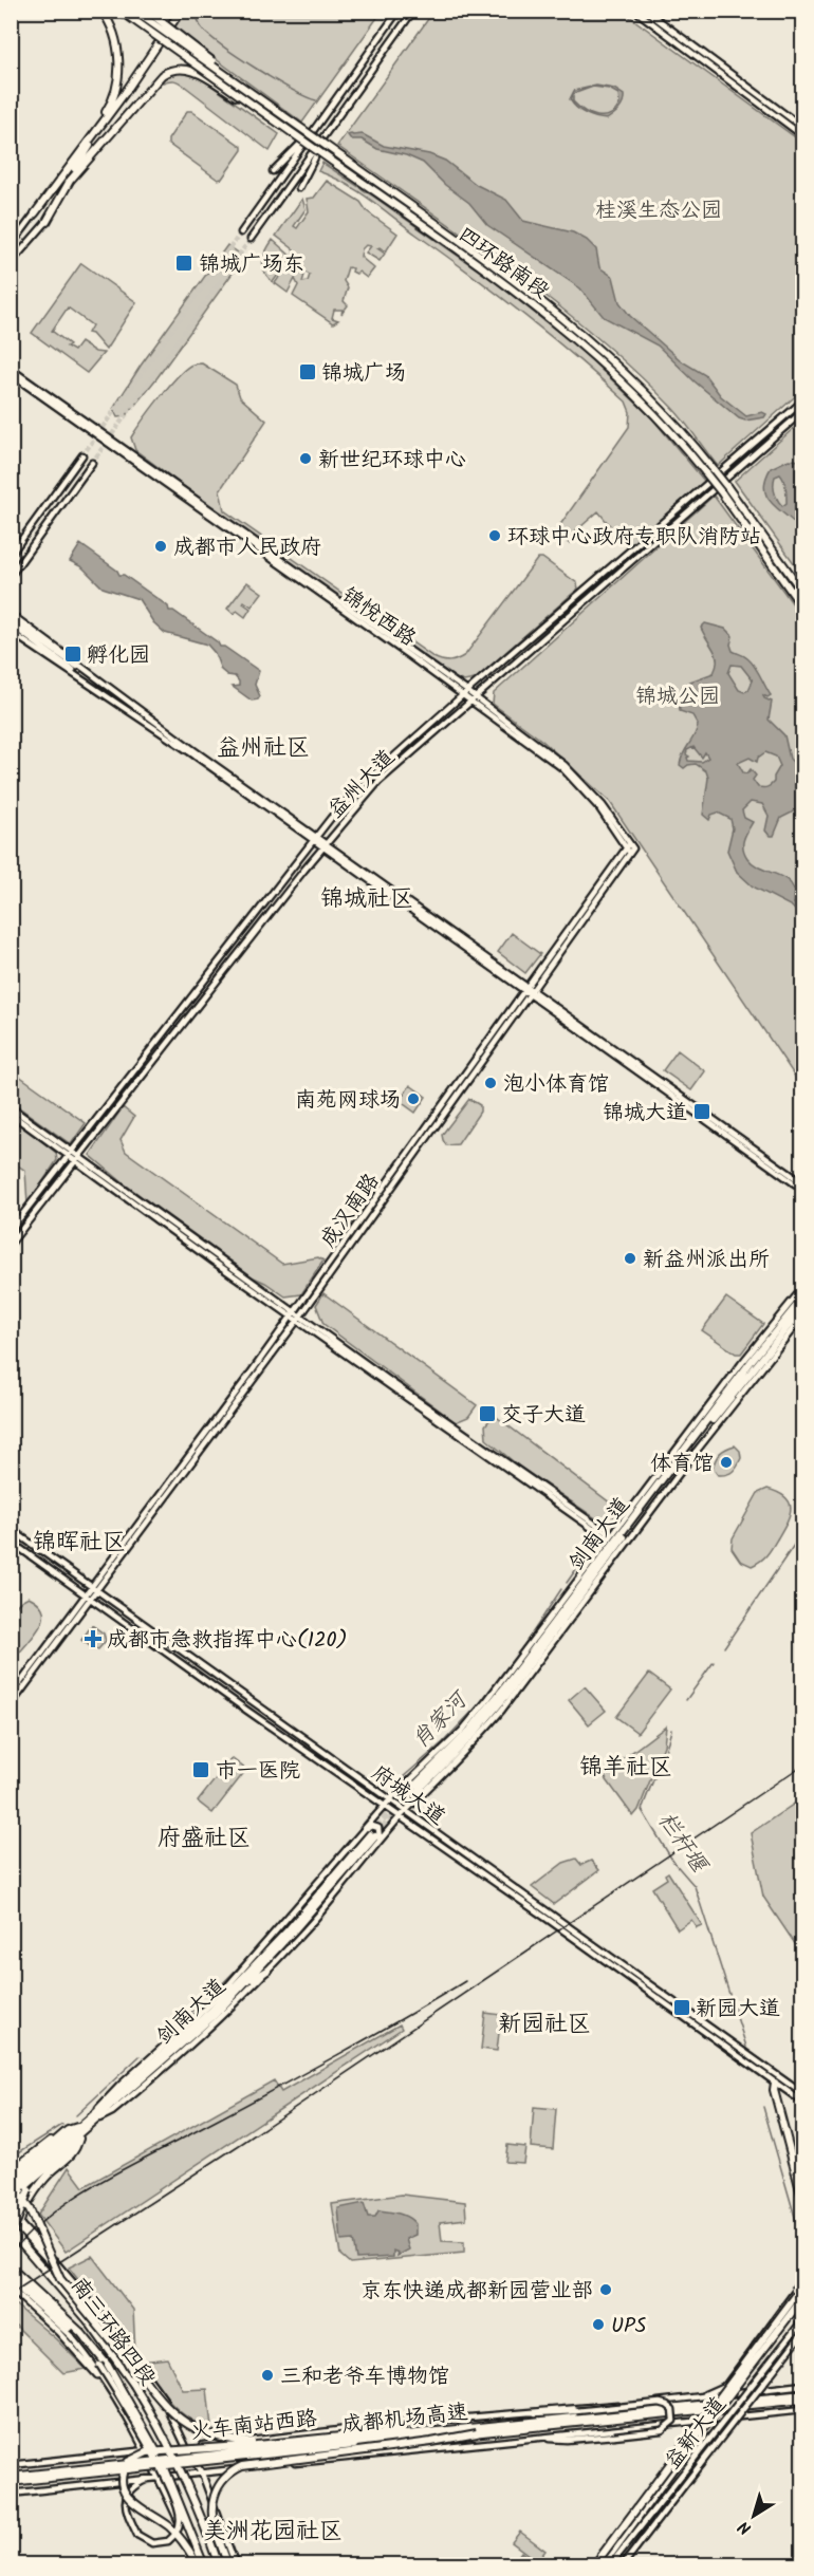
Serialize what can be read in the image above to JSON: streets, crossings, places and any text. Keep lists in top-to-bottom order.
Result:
{
  "streets": {
    "highway": [
      "四环路南段",
      "剑南大道",
      "南三环路四段",
      "成都机场高速"
    ],
    "main road": [
      "锦悦西路",
      "益州大道",
      "成汉南路",
      "府城大道",
      "火车南站西路",
      "益新大道"
    ]
  },
  "crossings": [
    ["锦悦西路", "益州大道"],
    ["锦悦西路", "成汉南路"],
    ["成汉南路", "府城大道"]
  ],
  "districts": [
    "益州社区",
    "锦城社区",
    "锦晖社区",
    "锦羊社区",
    "府盛社区",
    "新园社区",
    "美洲花园社区"
  ],
  "water": ["肖家河", "栏杆堰"],
  "parks": ["桂溪生态公园", "锦城公园"],
  "places": {
    "transit": [
      "锦城广场东",
      "锦城广场",
      "孵化园",
      "锦城大道",
      "交子大道",
      "市一医院",
      "新园大道"
    ],
    "other": [
      "新世纪环球中心",
      "环球中心政府专职队消防站",
      "成都市人民政府",
      "泡小体育馆",
      "南苑网球场",
      "新益州派出所",
      "体育馆",
      "京东快递成都新园营业部",
      "UPS",
      "三和老爷车博物馆"
    ],
    "health": ["成都市急救指挥中心(120)"]
  },
  "north": "bottom left"
}
